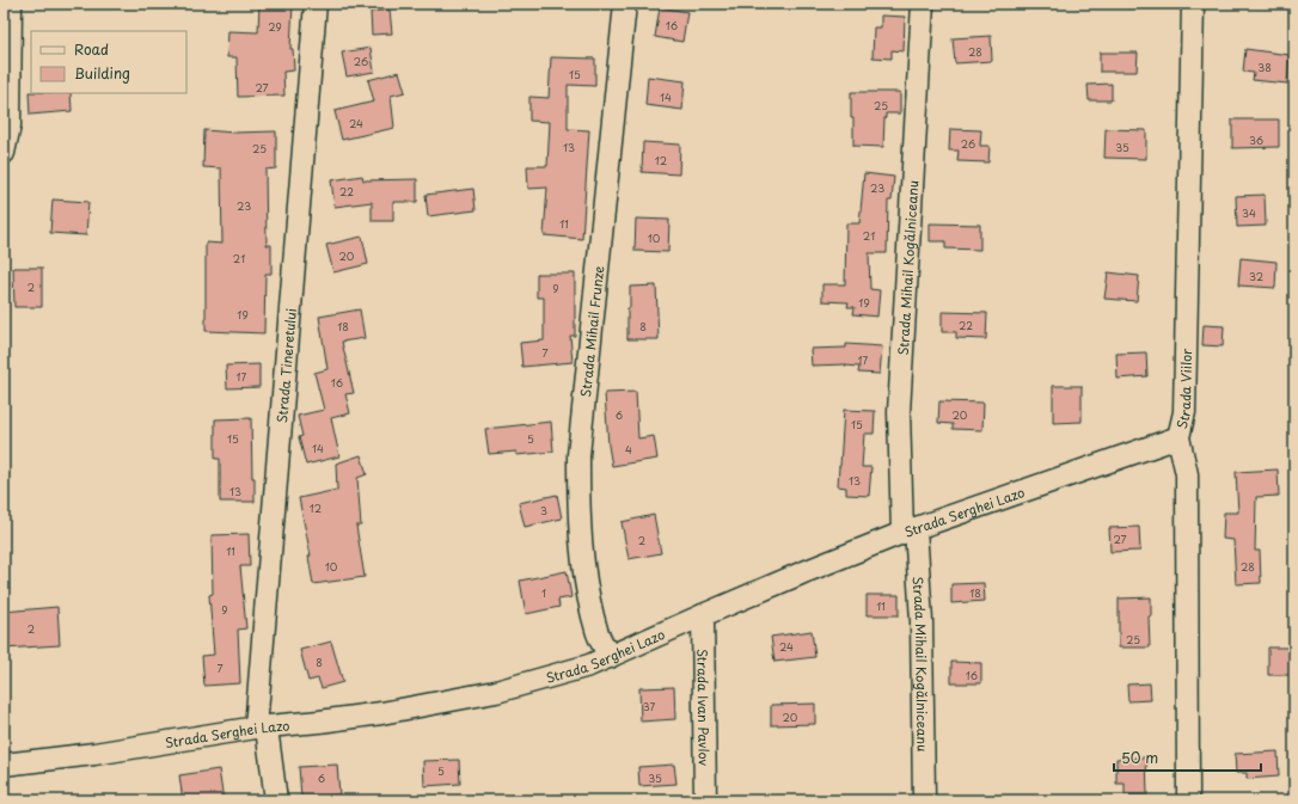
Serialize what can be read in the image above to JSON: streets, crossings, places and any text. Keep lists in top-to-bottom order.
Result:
{
  "streets": {
    "street": [
      "Strada Mihail Kogălniceanu",
      "Strada Mihail Frunze",
      "Strada Tineretului",
      "Strada Viilor",
      "Strada Serghei Lazo",
      "Strada Ivan Pavlov"
    ]
  },
  "crossings": [
    ["Strada Mihail Kogălniceanu", "Strada Serghei Lazo"],
    ["Strada Mihail Frunze", "Strada Serghei Lazo"],
    ["Strada Tineretului", "Strada Serghei Lazo"],
    ["Strada Viilor", "Strada Serghei Lazo"],
    ["Strada Serghei Lazo", "Strada Ivan Pavlov"]
  ],
  "house_numbers": [
    "16",
    "29",
    "28",
    "26",
    "38",
    "15",
    "27",
    "14",
    "25",
    "24",
    "36",
    "26",
    "13",
    "35",
    "25",
    "12",
    "23",
    "22",
    "23",
    "34",
    "11",
    "21",
    "10",
    "20",
    "21",
    "32",
    "2",
    "9",
    "19",
    "19",
    "22",
    "18",
    "8",
    "7",
    "17",
    "17",
    "16",
    "6",
    "20",
    "15",
    "15",
    "5",
    "14",
    "4",
    "13",
    "13",
    "12",
    "3",
    "27",
    "2",
    "11",
    "10",
    "28",
    "1",
    "18",
    "11",
    "9",
    "2",
    "25",
    "24",
    "8",
    "7",
    "16",
    "37",
    "20",
    "5",
    "6",
    "35"
  ],
  "legend": ["Road", "Building"],
  "scale_bar": "50 m"
}
